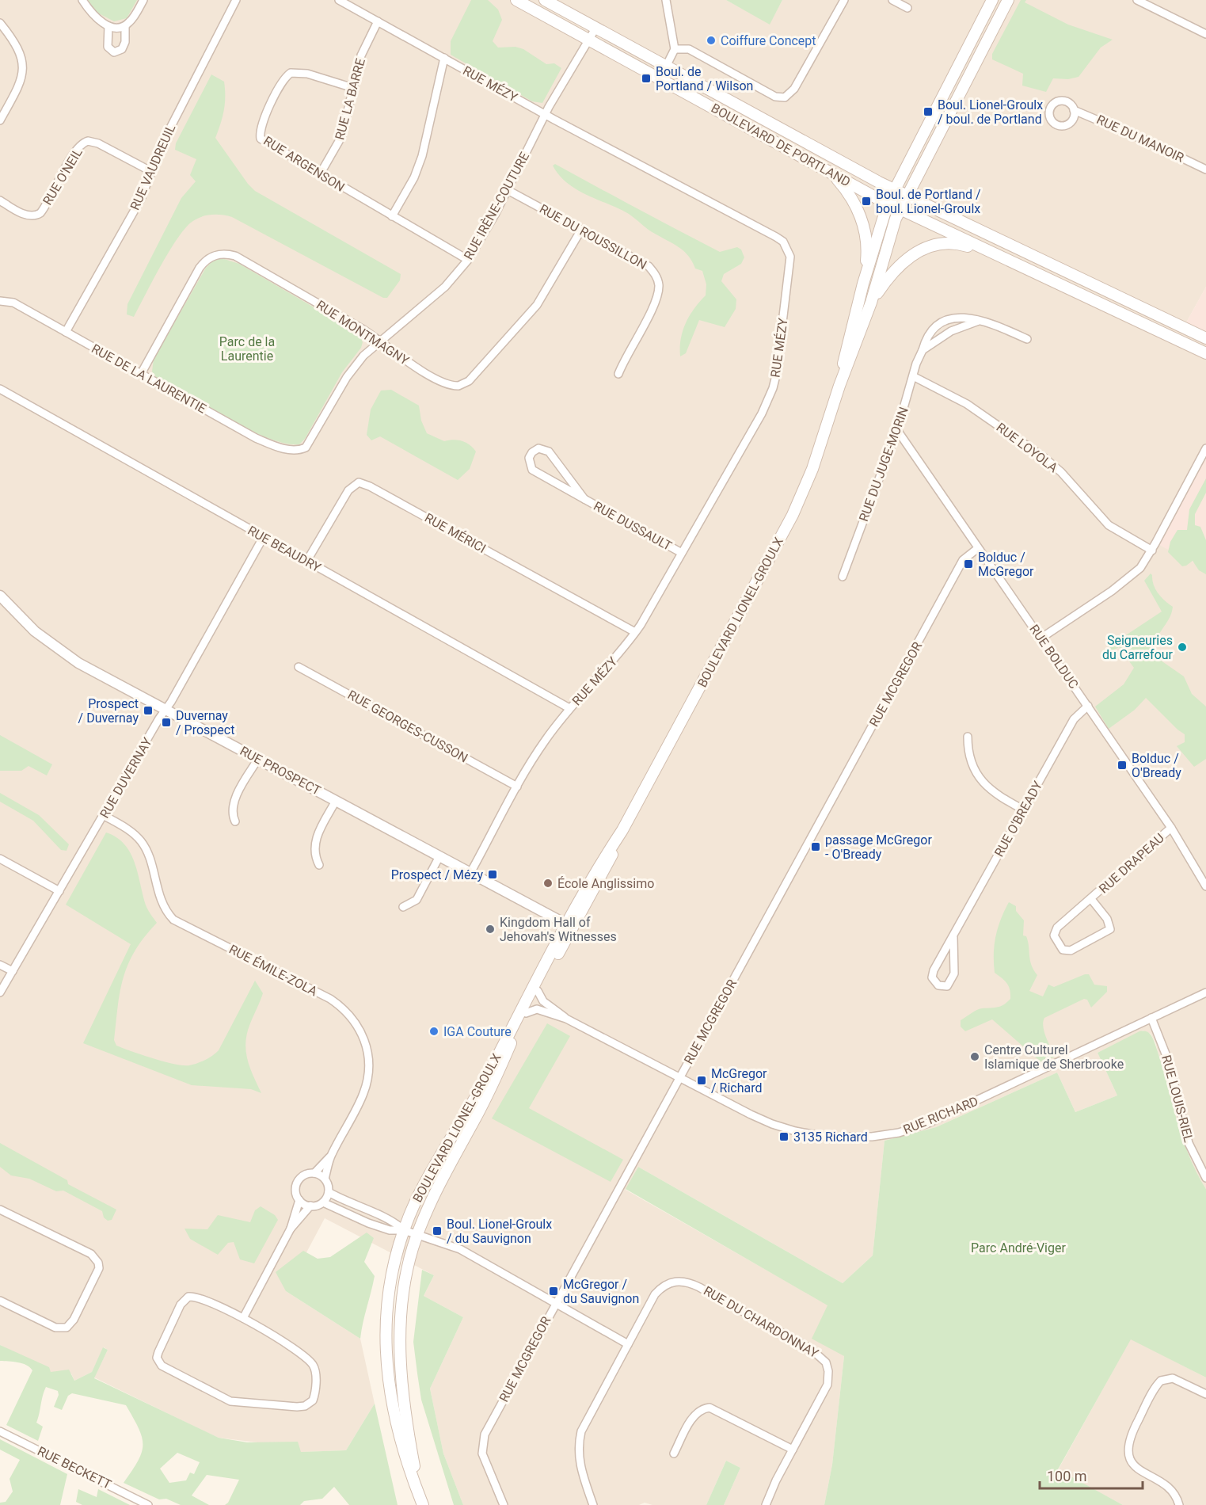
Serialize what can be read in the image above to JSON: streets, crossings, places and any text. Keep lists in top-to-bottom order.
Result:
{
  "streets": {
    "main road": ["BOULEVARD DE PORTLAND", "BOULEVARD LIONEL-GROULX"],
    "street": [
      "RUE MÉZY",
      "RUE LA BARRE",
      "RUE DU MANOIR",
      "RUE ARGENSON",
      "RUE VAUDREUIL",
      "RUE O'NEIL",
      "RUE IRÈNE-COUTURE",
      "RUE DU ROUSSILLON",
      "RUE MONTMAGNY",
      "RUE DE LA LAURENTIE",
      "RUE LOYOLA",
      "RUE DU JUGE-MORIN",
      "RUE DUSSAULT",
      "RUE MÉRICI",
      "RUE BEAUDRY",
      "RUE BOLDUC",
      "RUE MCGREGOR",
      "RUE GEORGES-CUSSON",
      "RUE PROSPECT",
      "RUE DUVERNAY",
      "RUE O'BREADY",
      "RUE DRAPEAU",
      "RUE ÉMILE-ZOLA",
      "RUE LOUIS-RIEL",
      "RUE RICHARD",
      "RUE DU CHARDONNAY",
      "RUE BECKETT"
    ]
  },
  "crossings": [
    ["RUE MÉZY", "RUE LA BARRE"],
    ["RUE MÉZY", "RUE IRÈNE-COUTURE"],
    ["RUE MÉZY", "RUE DUSSAULT"],
    ["RUE MÉZY", "RUE MÉRICI"],
    ["RUE MÉZY", "RUE BEAUDRY"],
    ["RUE MÉZY", "RUE GEORGES-CUSSON"],
    ["RUE MÉZY", "RUE PROSPECT"],
    ["RUE LA BARRE", "RUE ARGENSON"],
    ["BOULEVARD DE PORTLAND", "RUE IRÈNE-COUTURE"],
    ["BOULEVARD DE PORTLAND", "BOULEVARD LIONEL-GROULX"],
    ["RUE ARGENSON", "RUE IRÈNE-COUTURE"],
    ["RUE VAUDREUIL", "RUE O'NEIL"],
    ["RUE VAUDREUIL", "RUE DE LA LAURENTIE"],
    ["RUE IRÈNE-COUTURE", "RUE DU ROUSSILLON"],
    ["RUE IRÈNE-COUTURE", "RUE MONTMAGNY"],
    ["RUE IRÈNE-COUTURE", "RUE DE LA LAURENTIE"],
    ["RUE DU ROUSSILLON", "RUE MONTMAGNY"],
    ["RUE MONTMAGNY", "RUE DE LA LAURENTIE"],
    ["RUE LOYOLA", "RUE DU JUGE-MORIN"],
    ["RUE DU JUGE-MORIN", "RUE BOLDUC"],
    ["RUE MÉRICI", "RUE BEAUDRY"],
    ["RUE BEAUDRY", "RUE DUVERNAY"],
    ["BOULEVARD LIONEL-GROULX", "RUE PROSPECT"],
    ["BOULEVARD LIONEL-GROULX", "RUE RICHARD"],
    ["RUE BOLDUC", "RUE MCGREGOR"],
    ["RUE BOLDUC", "RUE O'BREADY"],
    ["RUE BOLDUC", "RUE DRAPEAU"],
    ["RUE MCGREGOR", "RUE RICHARD"],
    ["RUE PROSPECT", "RUE DUVERNAY"],
    ["RUE DUVERNAY", "RUE ÉMILE-ZOLA"],
    ["RUE LOUIS-RIEL", "RUE RICHARD"]
  ],
  "parks": ["Parc de la Laurentie", "Parc André-Viger"],
  "places": {
    "other": [
      "Coiffure Concept",
      "Seigneuries du Carrefour",
      "École Anglissimo",
      "Kingdom Hall of Jehovah's Witnesses",
      "IGA Couture",
      "Centre Culturel Islamique de Sherbrooke"
    ],
    "transit": [
      "Boul. de Portland / Wilson",
      "Boul. Lionel-Groulx / boul. de Portland",
      "Boul. de Portland / boul. Lionel-Groulx",
      "Bolduc / McGregor",
      "Prospect / Duvernay",
      "Duvernay / Prospect",
      "Bolduc / O'Bready",
      "passage McGregor - O'Bready",
      "Prospect / Mézy",
      "McGregor / Richard",
      "3135 Richard",
      "Boul. Lionel-Groulx / du Sauvignon",
      "McGregor / du Sauvignon"
    ]
  },
  "scale_bar": "100 m"
}
